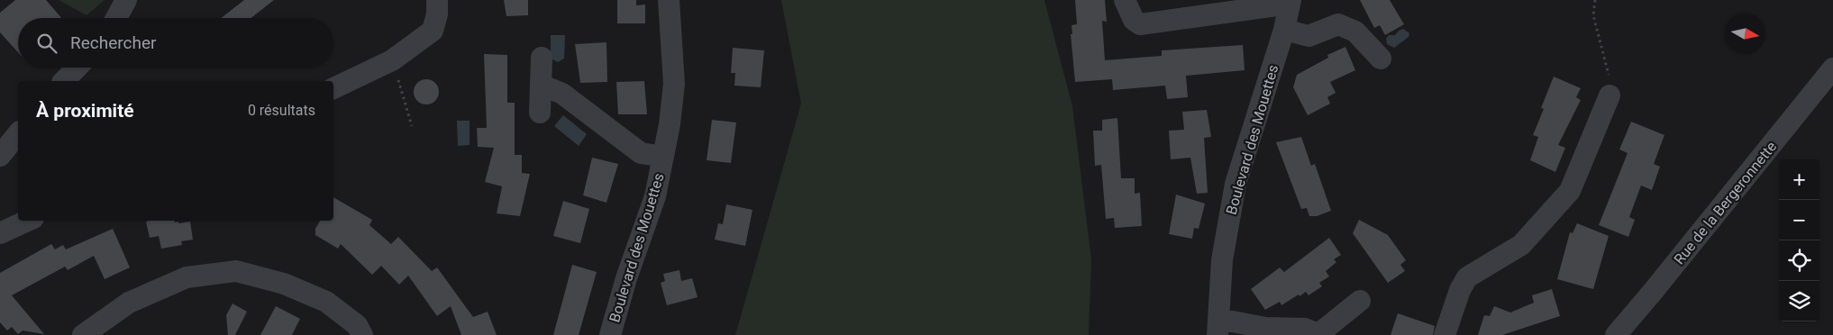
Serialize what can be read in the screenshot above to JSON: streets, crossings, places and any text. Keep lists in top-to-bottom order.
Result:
{
  "streets": {
    "street": ["Boulevard des Mouettes", "Rue de la Bergeronnette"]
  },
  "north": "right",
  "page": {
    "search": "Rechercher",
    "heading": ["À proximité", "0 résultats"],
    "map_buttons": ["+", "−"]
  }
}
